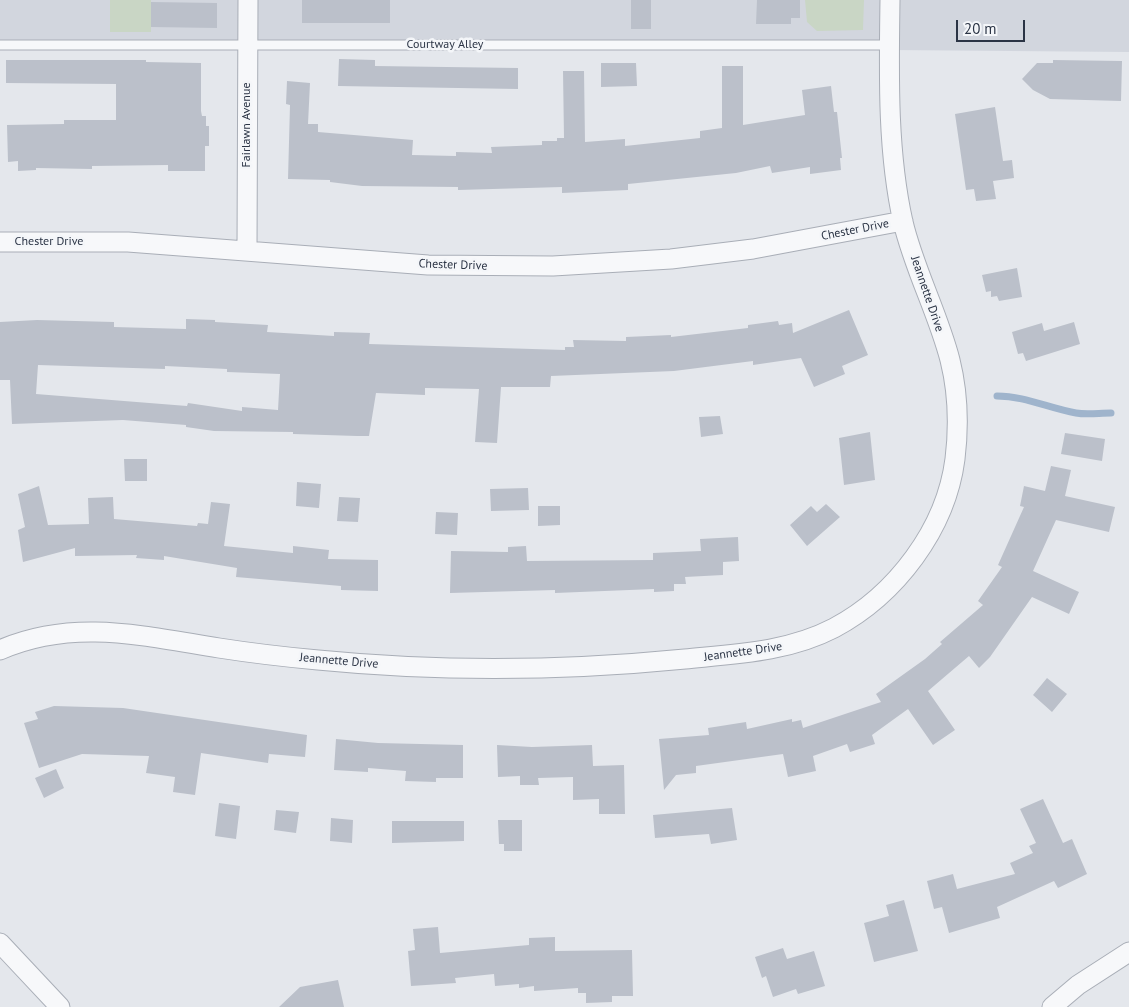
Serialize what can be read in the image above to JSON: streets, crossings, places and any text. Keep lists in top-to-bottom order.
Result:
{
  "streets": {
    "street": ["Fairlawn Avenue", "Chester Drive", "Jeannette Drive"],
    "lane": ["Courtway Alley"]
  },
  "crossings": [
    ["Courtway Alley", "Fairlawn Avenue"],
    ["Courtway Alley", "Jeannette Drive"],
    ["Fairlawn Avenue", "Chester Drive"],
    ["Chester Drive", "Jeannette Drive"]
  ],
  "scale_bar": "20 m"
}
